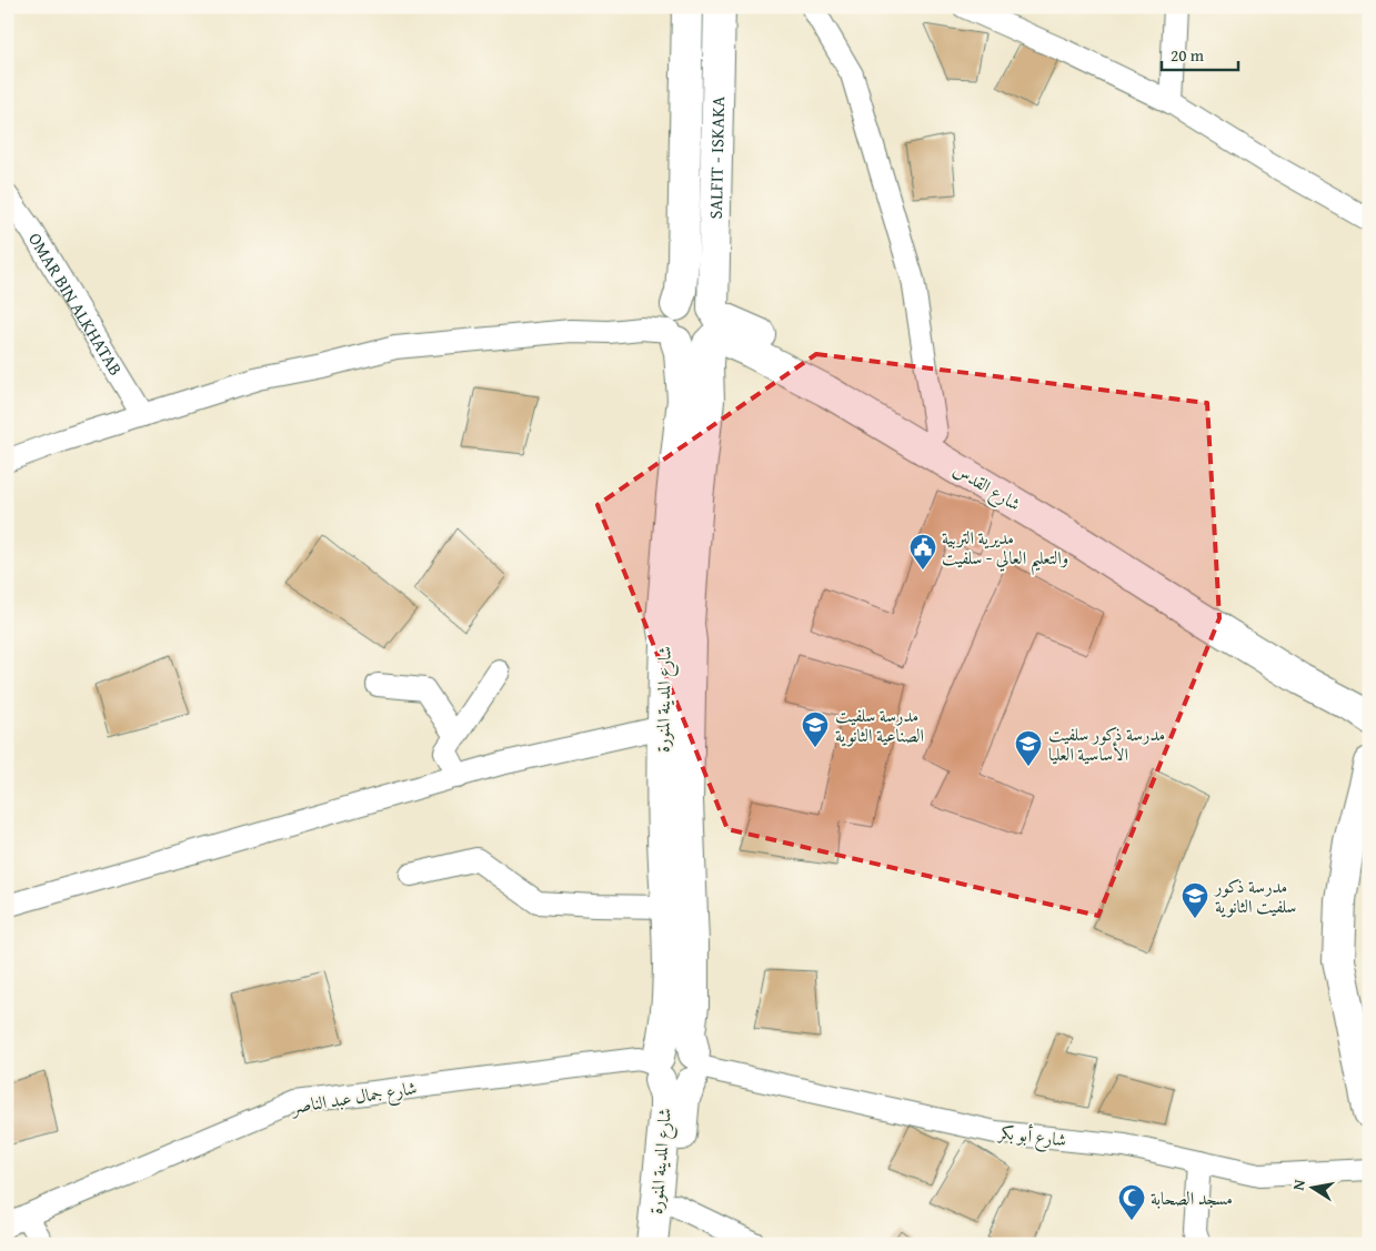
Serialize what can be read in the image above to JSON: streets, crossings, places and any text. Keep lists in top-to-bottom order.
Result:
{
  "streets": {
    "main road": ["SALFIT - ISKAKA", "شارع القدس", "شارع المدينة المنورة"],
    "street": ["OMAR BIN ALKHATAB", "شارع جمال عبد الناصر", "شارع أبو بكر"]
  },
  "crossings": [
    ["SALFIT - ISKAKA", "شارع القدس"],
    ["SALFIT - ISKAKA", "شارع المدينة المنورة"],
    ["شارع القدس", "شارع المدينة المنورة"],
    ["شارع المدينة المنورة", "شارع جمال عبد الناصر"],
    ["شارع المدينة المنورة", "شارع أبو بكر"],
    ["شارع جمال عبد الناصر", "شارع أبو بكر"]
  ],
  "places": {
    "public building": ["مديرية التربية والتعليم العالي - سلفيت"],
    "school or university": ["مدرسة سلفيت الصناعية الثانوية", "مدرسة ذكور سلفيت الأساسية العليا", "مدرسة ذكور سلفيت الثانوية"],
    "mosque": ["مسجد الصحابة"]
  },
  "scale_bar": "20 m",
  "north": "left"
}
